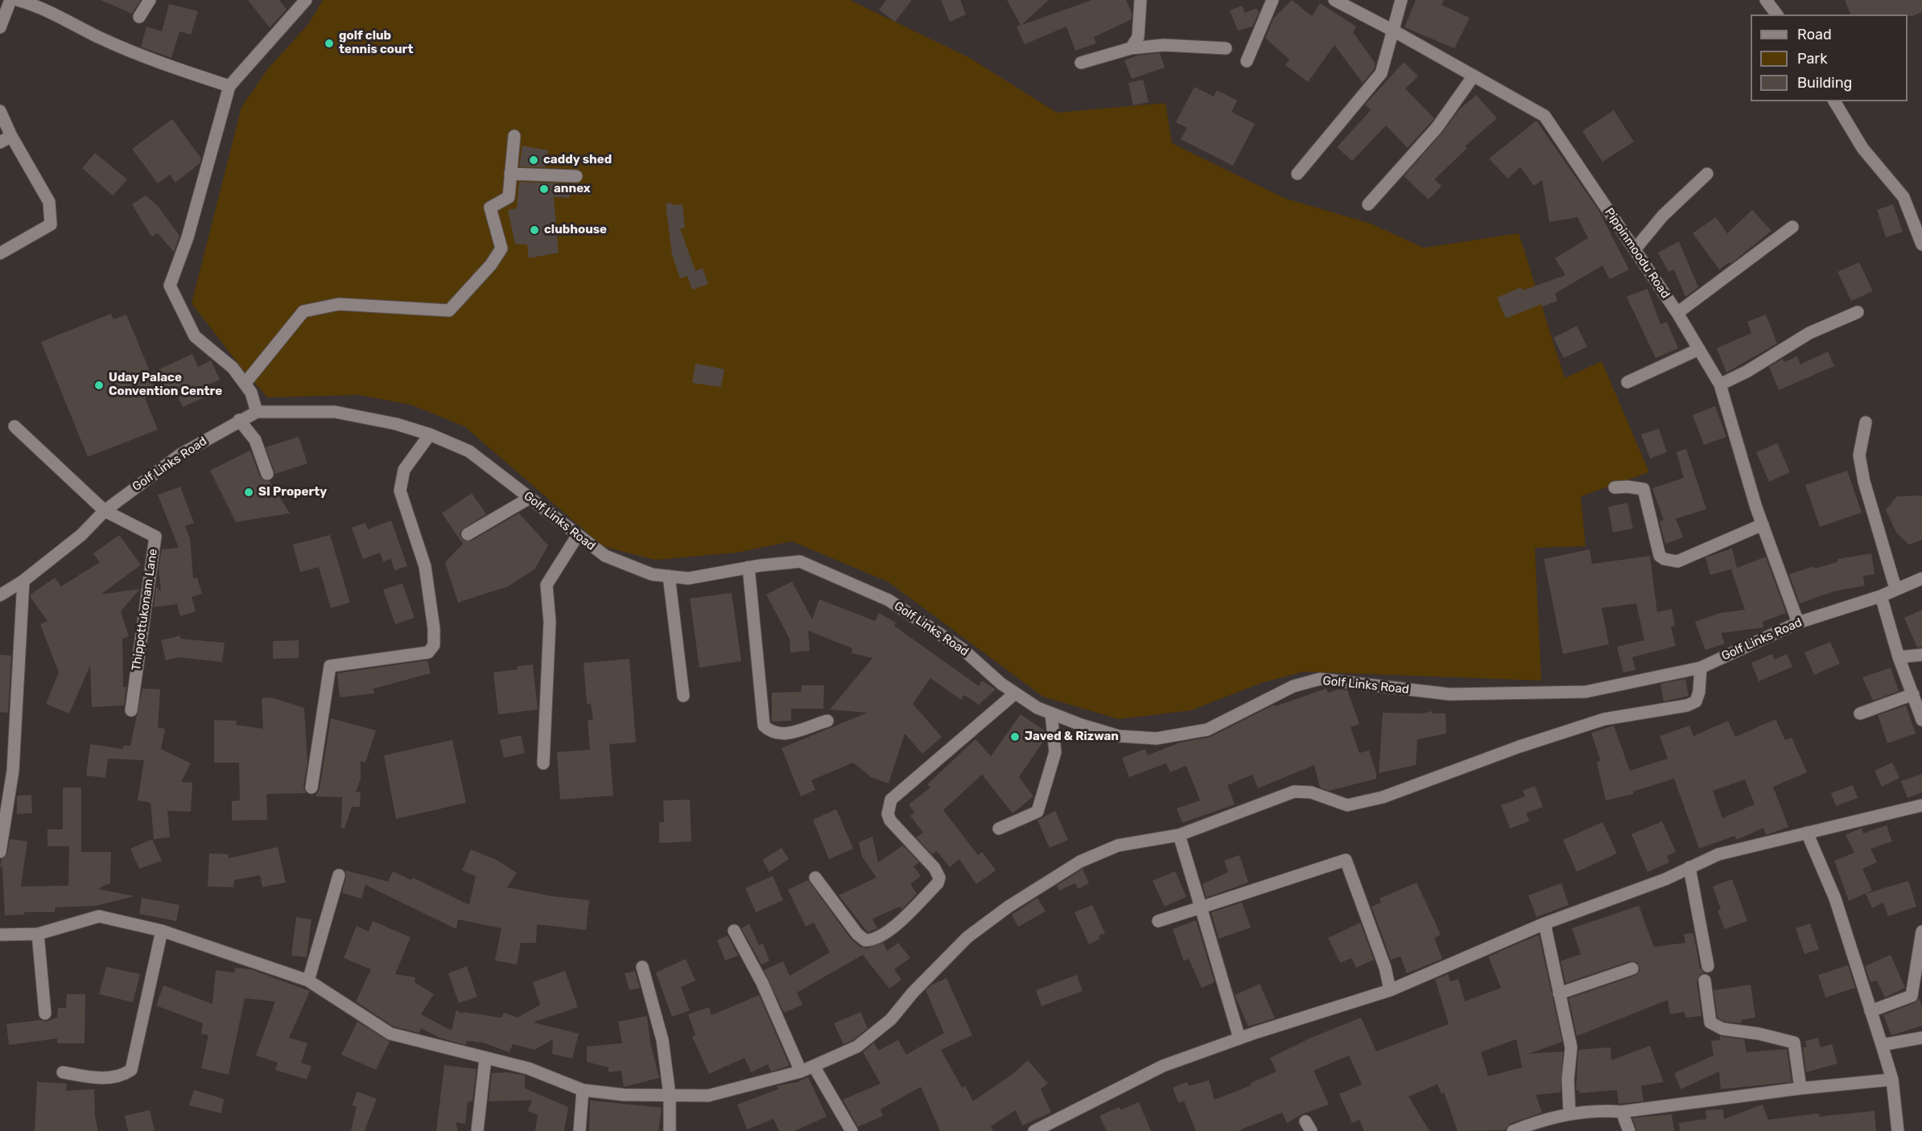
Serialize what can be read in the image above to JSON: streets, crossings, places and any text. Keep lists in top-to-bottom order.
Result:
{
  "streets": {
    "street": ["Pippinmoodu Road", "Golf Links Road", "Thippottukonam Lane"]
  },
  "crossings": [
    ["Pippinmoodu Road", "Golf Links Road"],
    ["Golf Links Road", "Thippottukonam Lane"]
  ],
  "places": [
    "golf club tennis court",
    "caddy shed",
    "annex",
    "clubhouse",
    "Uday Palace Convention Centre",
    "SI Property",
    "Javed & Rizwan"
  ],
  "legend": ["Road", "Park", "Building"]
}
